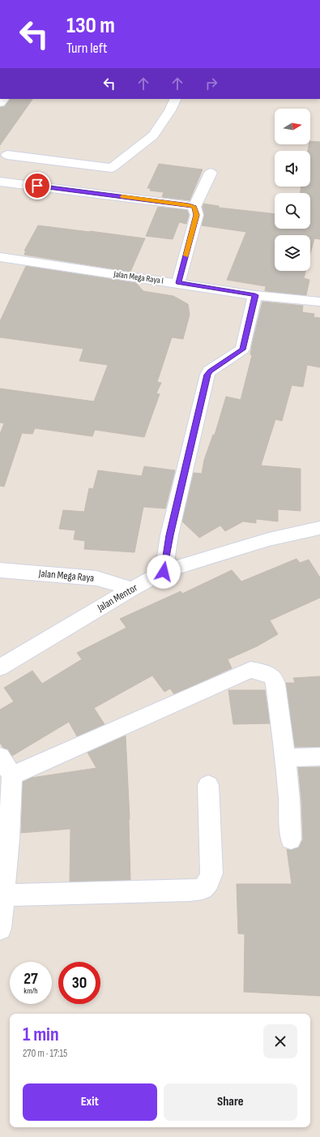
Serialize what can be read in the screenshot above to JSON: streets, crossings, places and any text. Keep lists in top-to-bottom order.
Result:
{
  "streets": {
    "street": ["Jalan Mega Raya I", "Jalan Mega Raya", "Jalan Mentor"]
  },
  "crossings": [
    ["Jalan Mega Raya", "Jalan Mentor"]
  ],
  "north": "right",
  "page": {
    "turn": ["130 m", "Turn left"],
    "speed": "27 km/h",
    "limit": "30",
    "heading": ["1 min", "270 m · 17:15"],
    "buttons": ["Exit", "Share"]
  }
}
